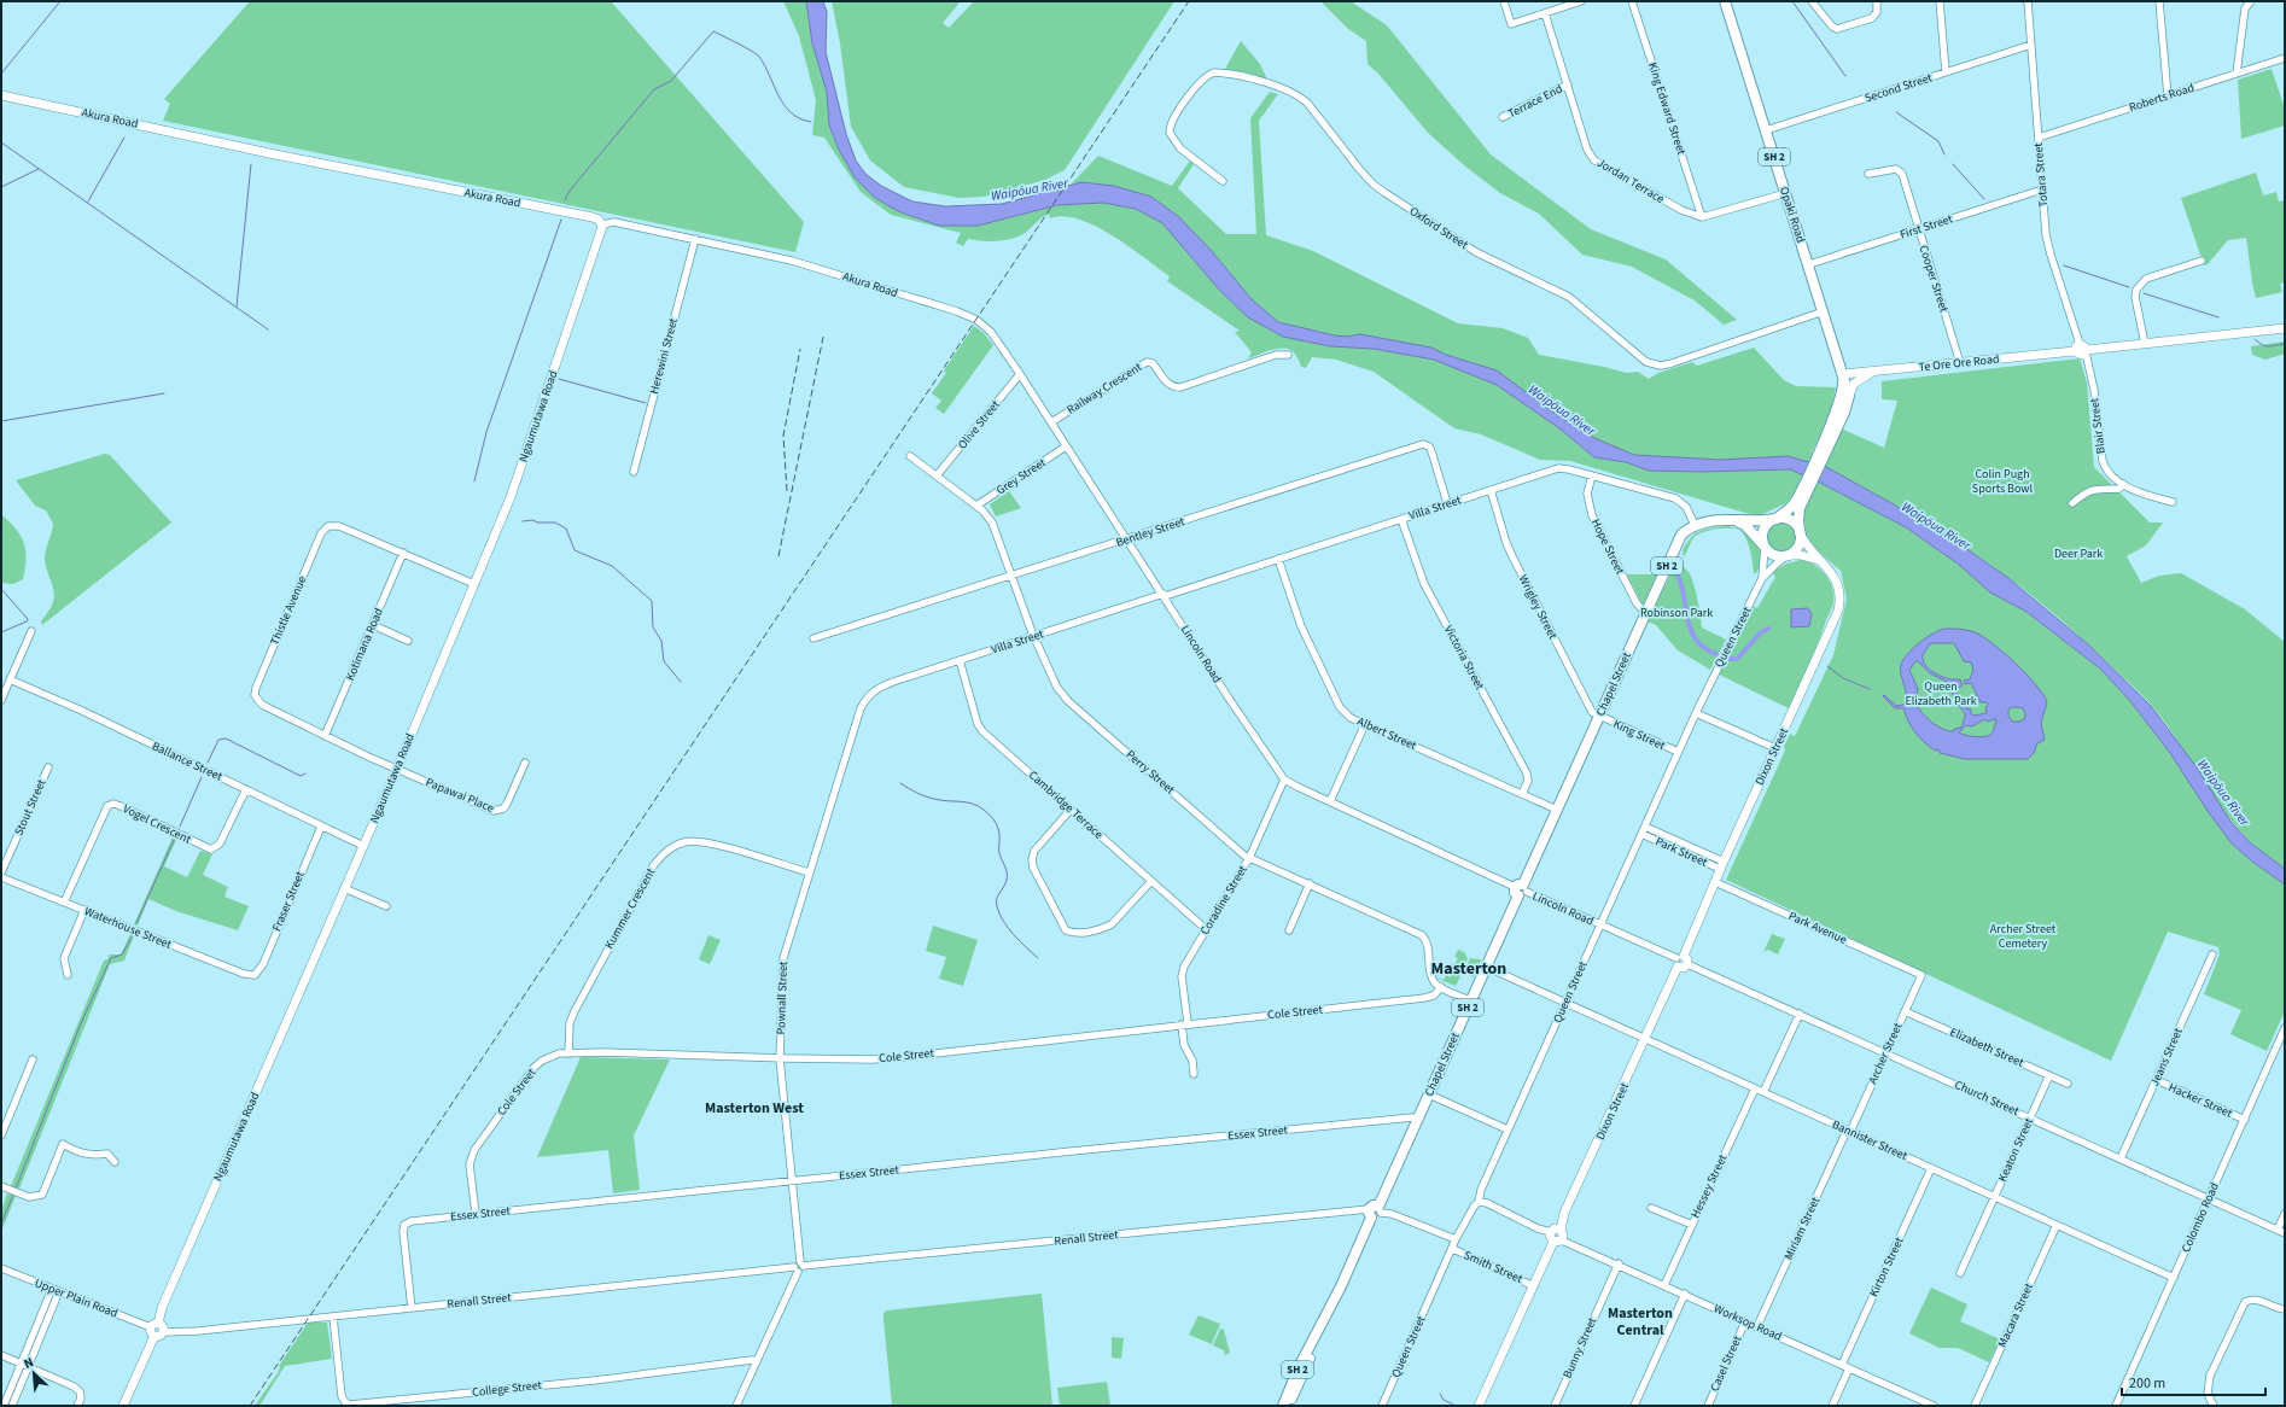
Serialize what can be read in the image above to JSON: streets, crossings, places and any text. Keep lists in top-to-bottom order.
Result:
{
  "streets": {
    "highway": ["SH 2", "Opaki Road", "Chapel Street"],
    "main road": [
      "Akura Road",
      "Te Ore Ore Road",
      "Ngaumutawa Road",
      "Dixon Street"
    ],
    "street": [
      "Second Street",
      "Roberts Road",
      "Terrace End",
      "King Edward Street",
      "Totara Street",
      "Jordan Terrace",
      "First Street",
      "Oxford Street",
      "Cooper Street",
      "Herewini Street",
      "Railway Crescent",
      "Olive Street",
      "Blair Street",
      "Grey Street",
      "Villa Street",
      "Bentley Street",
      "Hope Street",
      "Wrigley Street",
      "Thistle Avenue",
      "Queen Street",
      "Kotimana Road",
      "Lincoln Road",
      "Victoria Street",
      "Albert Street",
      "King Street",
      "Ballance Street",
      "Perry Street",
      "Papawai Place",
      "Cambridge Terrace",
      "Stout Street",
      "Vogel Crescent",
      "Park Street",
      "Coradine Street",
      "Fraser Street",
      "Kummer Crescent",
      "Waterhouse Street",
      "Park Avenue",
      "Pownall Street",
      "Cole Street",
      "Elizabeth Street",
      "Archer Street",
      "Jeans Street",
      "Church Street",
      "Hacker Street",
      "Essex Street",
      "Bannister Street",
      "Keaton Street",
      "Hessey Street",
      "Colombo Road",
      "Miriam Street",
      "Renall Street",
      "Smith Street",
      "Kirton Street",
      "Upper Plain Road",
      "Macara Street",
      "Worksop Road",
      "Bunny Street",
      "Casel Street",
      "College Street"
    ]
  },
  "crossings": [
    ["Second Street", "Totara Street"],
    ["Second Street", "Opaki Road"],
    ["Roberts Road", "Totara Street"],
    ["Terrace End", "Jordan Terrace"],
    ["King Edward Street", "Jordan Terrace"],
    ["Akura Road", "Herewini Street"],
    ["Akura Road", "Ngaumutawa Road"],
    ["Akura Road", "Lincoln Road"],
    ["SH 2", "Opaki Road"],
    ["SH 2", "Te Ore Ore Road"],
    ["SH 2", "Queen Street"],
    ["SH 2", "Dixon Street"],
    ["SH 2", "Renall Street"],
    ["Totara Street", "First Street"],
    ["Totara Street", "Te Ore Ore Road"],
    ["Totara Street", "Blair Street"],
    ["Opaki Road", "First Street"],
    ["Opaki Road", "Oxford Street"],
    ["Opaki Road", "Te Ore Ore Road"],
    ["First Street", "Cooper Street"],
    ["Cooper Street", "Te Ore Ore Road"],
    ["Te Ore Ore Road", "Blair Street"],
    ["Railway Crescent", "Lincoln Road"],
    ["Ngaumutawa Road", "Thistle Avenue"],
    ["Ngaumutawa Road", "Ballance Street"],
    ["Ngaumutawa Road", "Papawai Place"],
    ["Ngaumutawa Road", "Renall Street"],
    ["Ngaumutawa Road", "Upper Plain Road"],
    ["Olive Street", "Lincoln Road"],
    ["Olive Street", "Perry Street"],
    ["Grey Street", "Lincoln Road"],
    ["Grey Street", "Perry Street"],
    ["Villa Street", "Bentley Street"],
    ["Villa Street", "Hope Street"],
    ["Villa Street", "Wrigley Street"],
    ["Villa Street", "Lincoln Road"],
    ["Villa Street", "Victoria Street"],
    ["Villa Street", "Chapel Street"],
    ["Villa Street", "Albert Street"],
    ["Villa Street", "Perry Street"],
    ["Villa Street", "Cambridge Terrace"],
    ["Villa Street", "Pownall Street"],
    ["Bentley Street", "Lincoln Road"],
    ["Bentley Street", "Perry Street"],
    ["Hope Street", "Chapel Street"],
    ["Wrigley Street", "Chapel Street"],
    ["Wrigley Street", "King Street"],
    ["Thistle Avenue", "Kotimana Road"],
    ["Thistle Avenue", "Papawai Place"],
    ["Queen Street", "Lincoln Road"],
    ["Queen Street", "King Street"],
    ["Queen Street", "Dixon Street"],
    ["Queen Street", "Park Street"],
    ["Queen Street", "Bannister Street"],
    ["Queen Street", "Smith Street"],
    ["Lincoln Road", "Chapel Street"],
    ["Lincoln Road", "Coradine Street"],
    ["Victoria Street", "Albert Street"],
    ["Chapel Street", "Albert Street"],
    ["Chapel Street", "King Street"],
    ["Chapel Street", "Essex Street"],
    ["Dixon Street", "Park Street"],
    ["Dixon Street", "Park Avenue"],
    ["Dixon Street", "Bannister Street"],
    ["Dixon Street", "Worksop Road"],
    ["Ballance Street", "Vogel Crescent"],
    ["Ballance Street", "Fraser Street"],
    ["Perry Street", "Coradine Street"],
    ["Perry Street", "Cole Street"],
    ["Cambridge Terrace", "Coradine Street"],
    ["Vogel Crescent", "Waterhouse Street"],
    ["Coradine Street", "Cole Street"],
    ["Fraser Street", "Waterhouse Street"],
    ["Kummer Crescent", "Pownall Street"],
    ["Kummer Crescent", "Cole Street"],
    ["Park Avenue", "Archer Street"],
    ["Pownall Street", "Cole Street"],
    ["Pownall Street", "Essex Street"],
    ["Pownall Street", "Renall Street"],
    ["Cole Street", "Essex Street"],
    ["Elizabeth Street", "Archer Street"],
    ["Elizabeth Street", "Keaton Street"],
    ["Archer Street", "Church Street"],
    ["Archer Street", "Bannister Street"],
    ["Archer Street", "Miriam Street"],
    ["Jeans Street", "Church Street"],
    ["Jeans Street", "Hacker Street"],
    ["Church Street", "Keaton Street"],
    ["Church Street", "Colombo Road"],
    ["Hacker Street", "Colombo Road"],
    ["Essex Street", "Renall Street"],
    ["Bannister Street", "Keaton Street"],
    ["Bannister Street", "Hessey Street"],
    ["Bannister Street", "Colombo Road"],
    ["Bannister Street", "Miriam Street"],
    ["Bannister Street", "Kirton Street"],
    ["Bannister Street", "Macara Street"],
    ["Hessey Street", "Worksop Road"],
    ["Miriam Street", "Worksop Road"],
    ["Renall Street", "Upper Plain Road"],
    ["Renall Street", "College Street"],
    ["Kirton Street", "Worksop Road"],
    ["Worksop Road", "Bunny Street"],
    ["Worksop Road", "Casel Street"]
  ],
  "districts": ["Masterton", "Masterton West", "Masterton Central"],
  "water": ["Waipōua River"],
  "parks": [
    "Colin Pugh Sports Bowl",
    "Deer Park",
    "Robinson Park",
    "Queen Elizabeth Park",
    "Archer Street Cemetery"
  ],
  "scale_bar": "200 m",
  "north": "top left"
}
